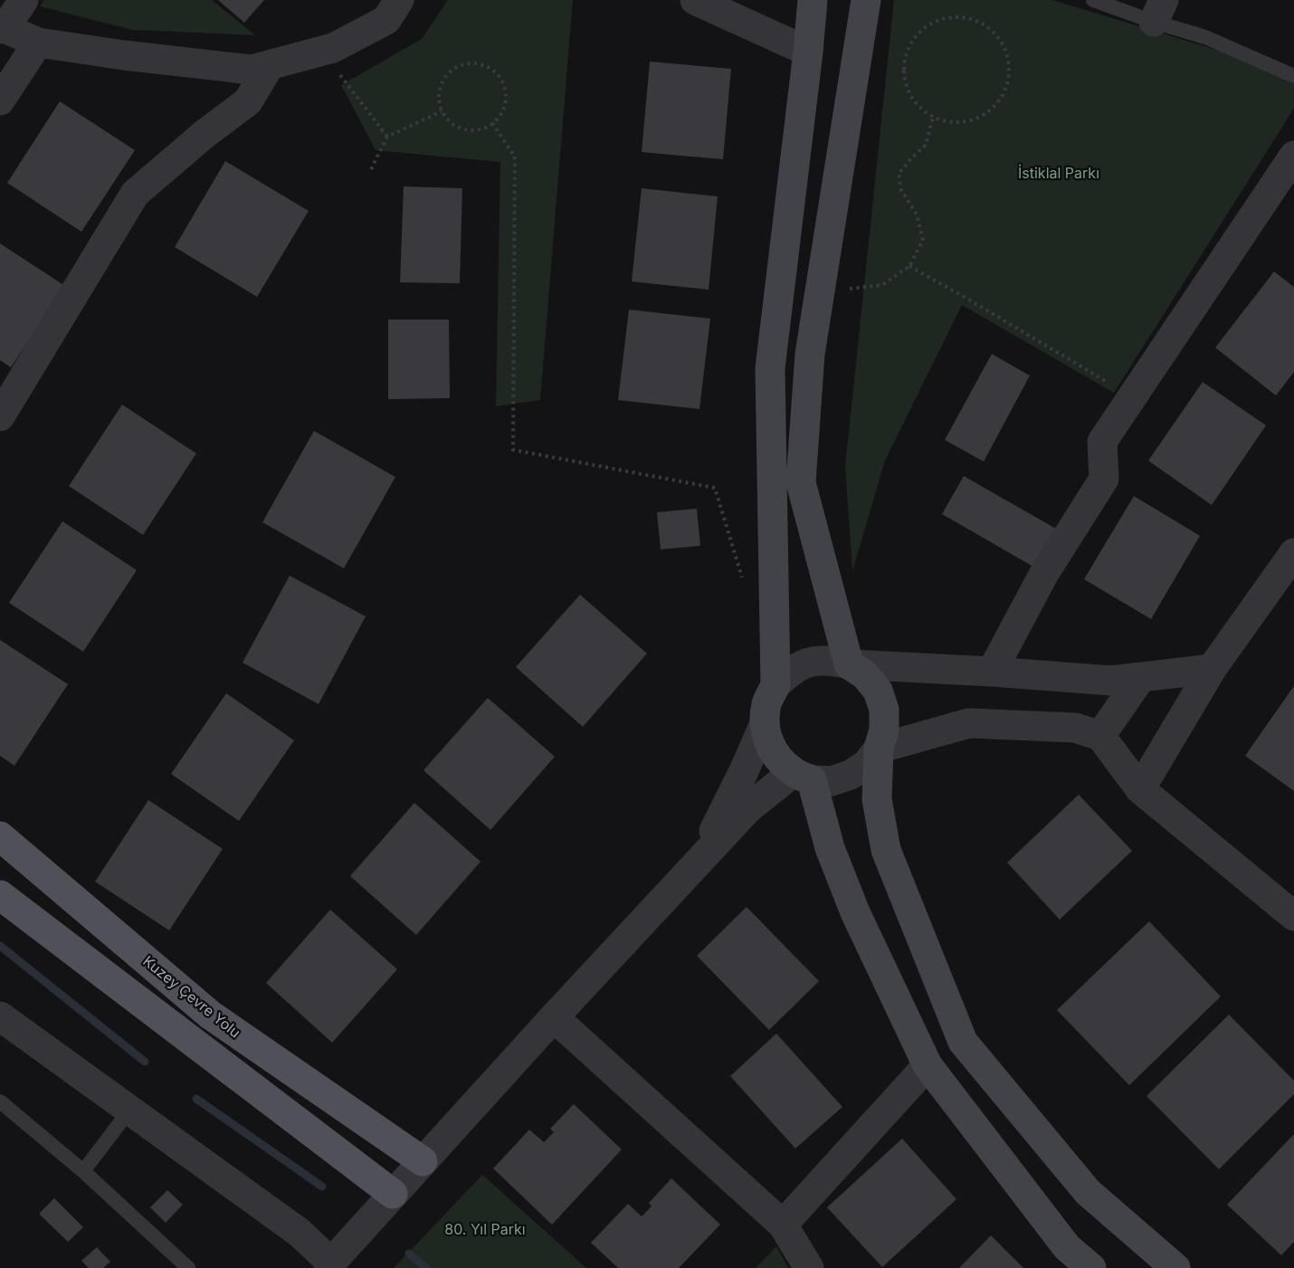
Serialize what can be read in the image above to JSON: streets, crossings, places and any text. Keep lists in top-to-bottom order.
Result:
{
  "streets": {
    "main road": ["Kuzey Çevre Yolu"]
  },
  "parks": ["İstiklal Parkı", "80. Yıl Parkı"]
}
